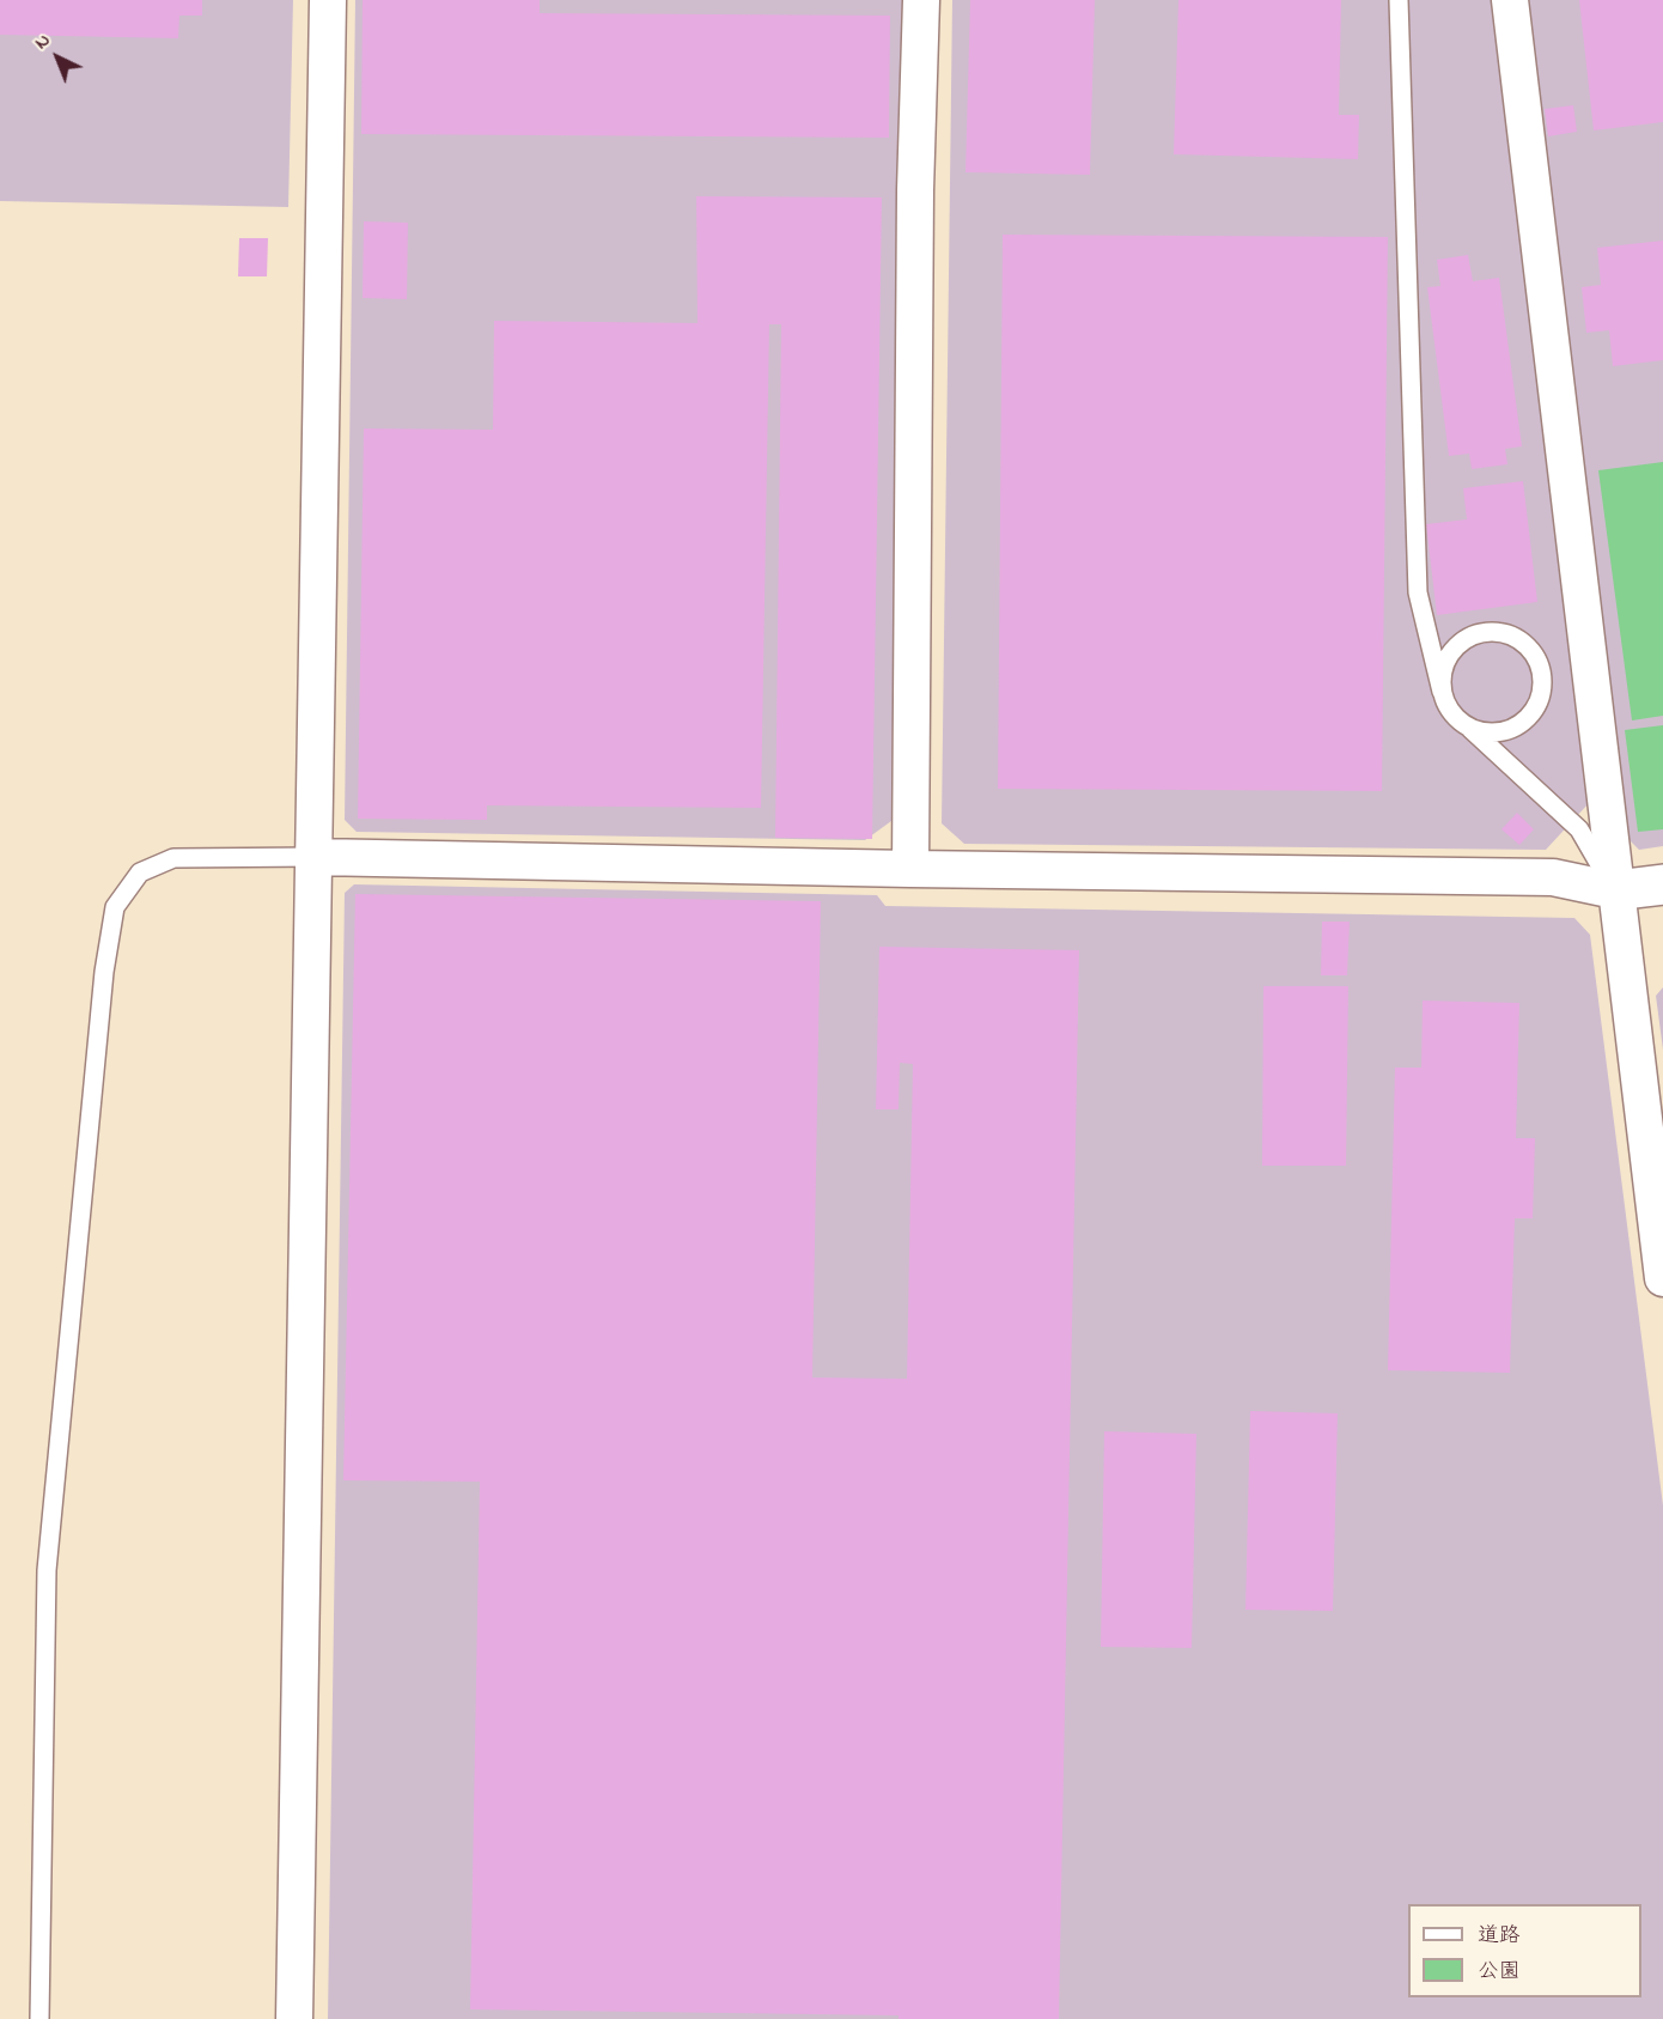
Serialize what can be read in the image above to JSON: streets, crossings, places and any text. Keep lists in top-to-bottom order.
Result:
{
  "legend": ["道路", "公園"],
  "north": "top left"
}
